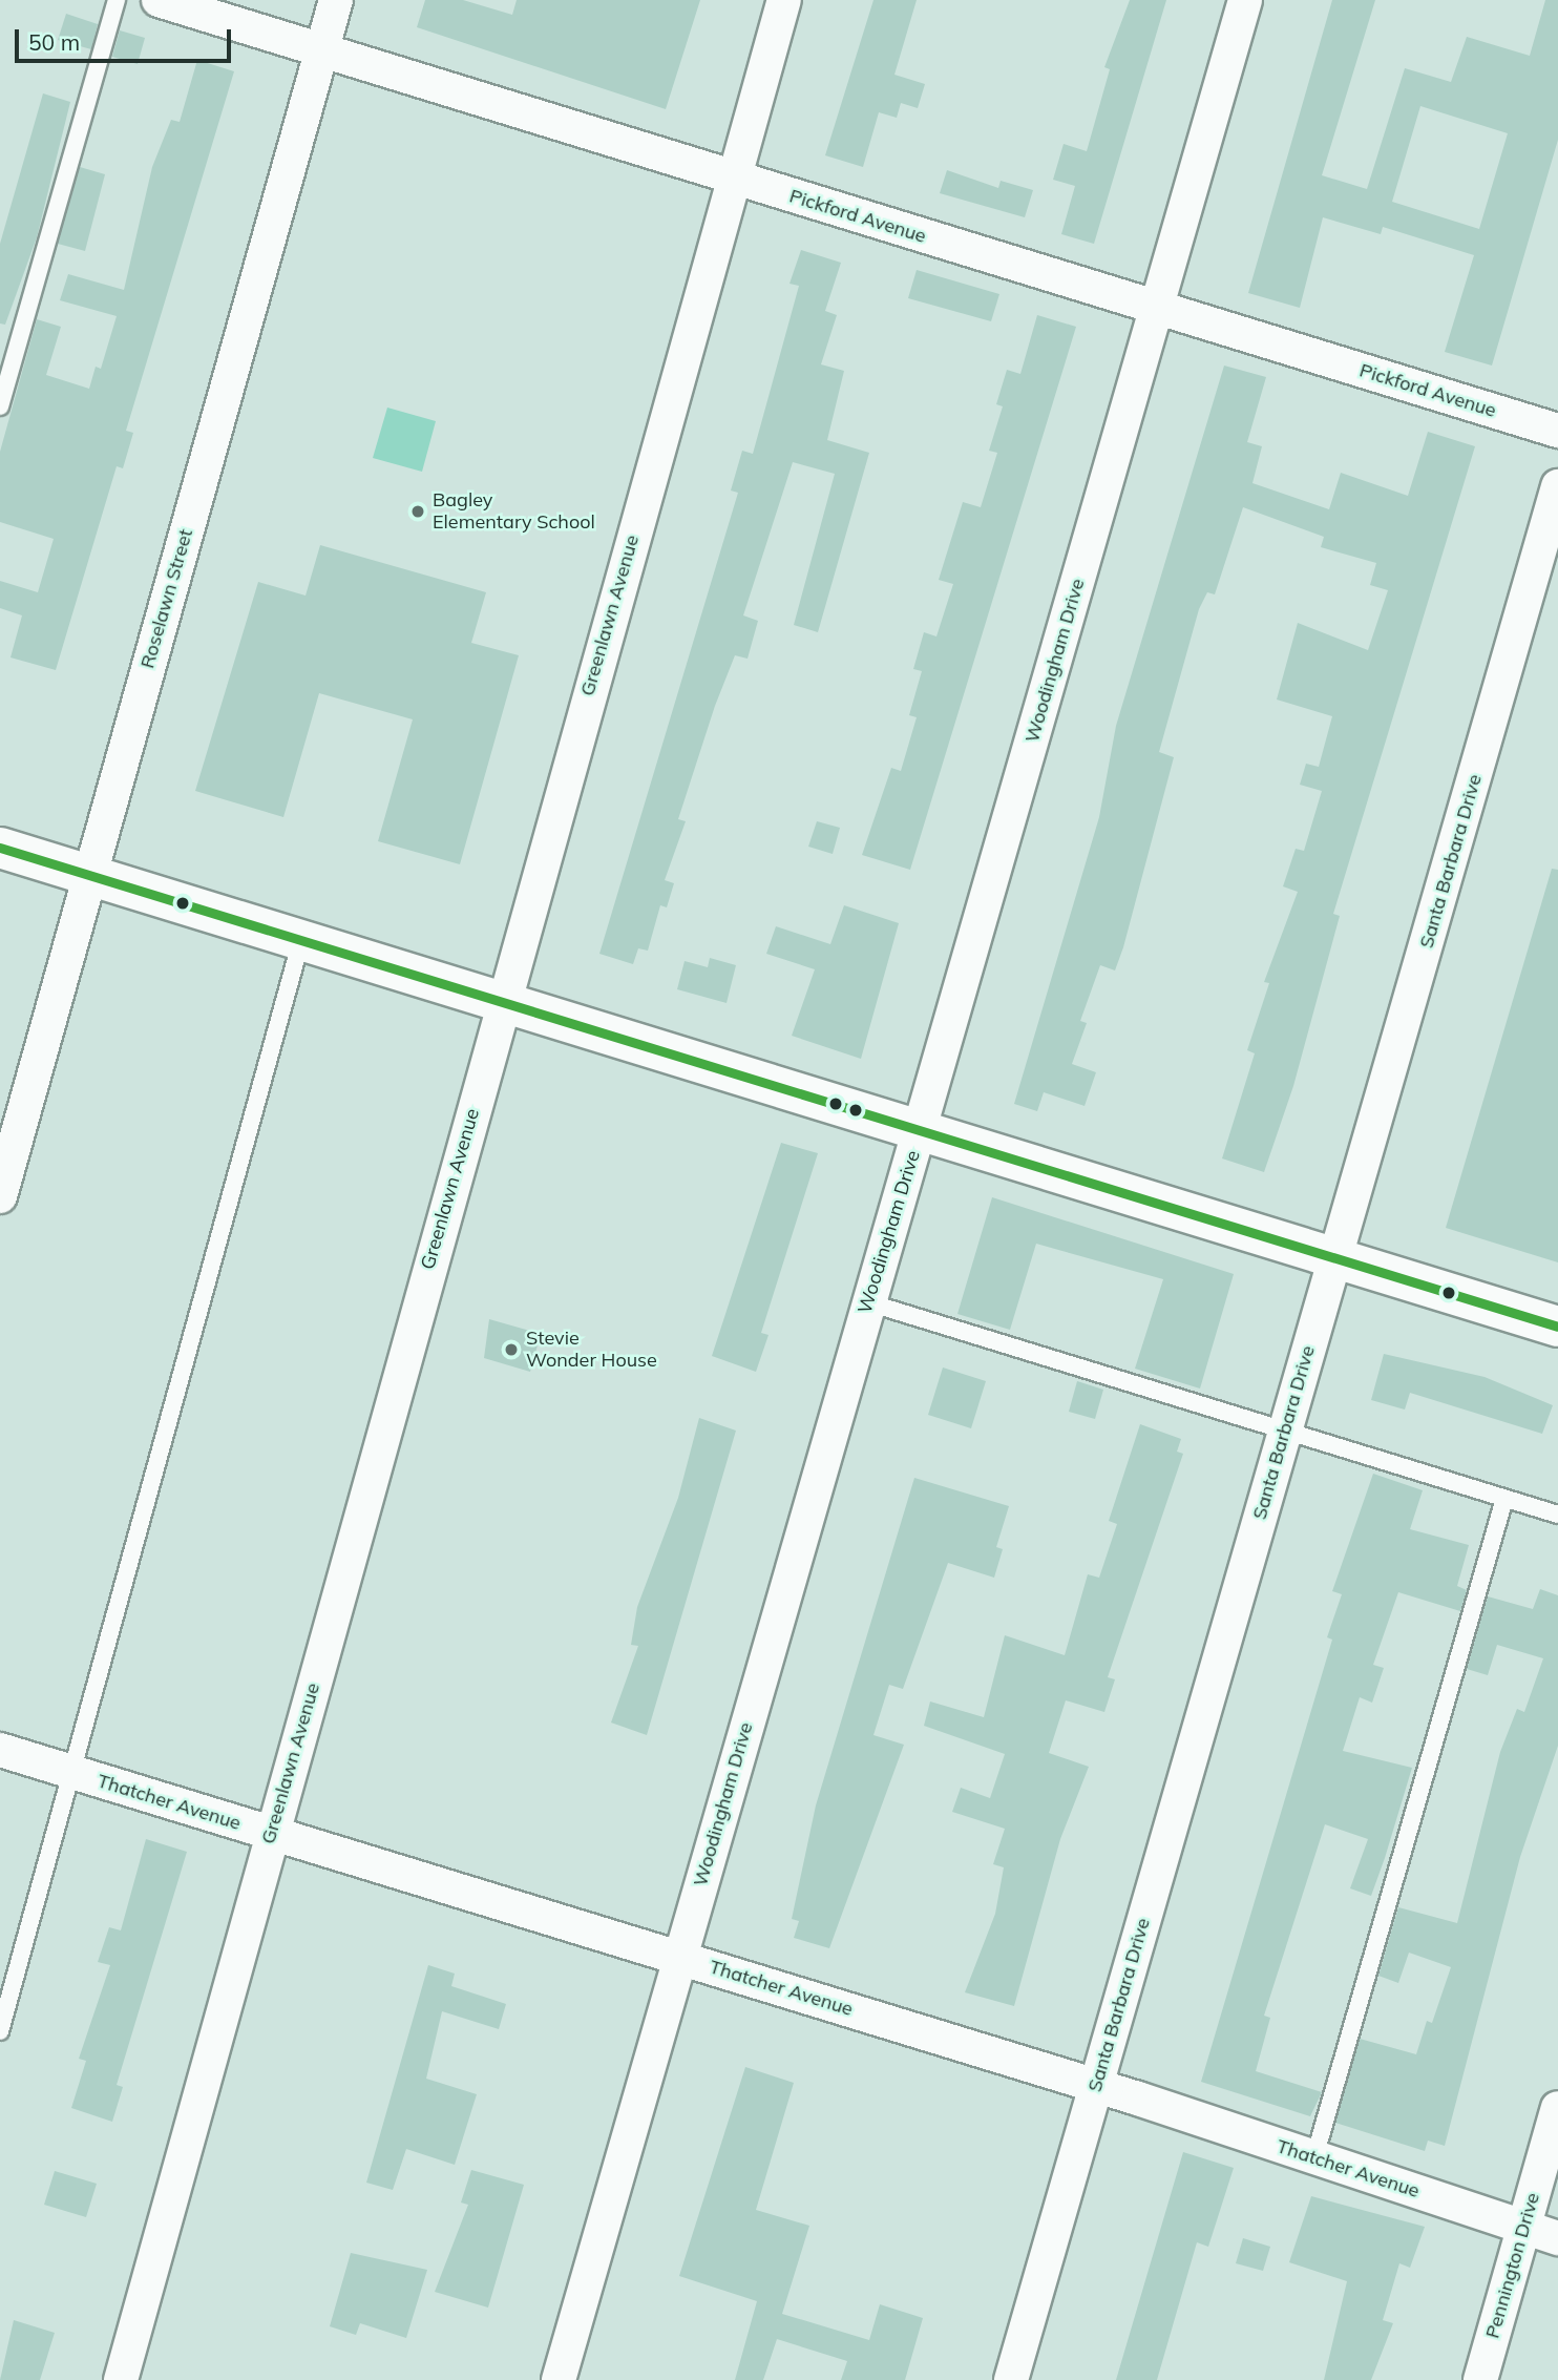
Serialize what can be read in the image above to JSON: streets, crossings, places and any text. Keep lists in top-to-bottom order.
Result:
{
  "streets": {
    "street": [
      "Pickford Avenue",
      "Roselawn Street",
      "Greenlawn Avenue",
      "Woodingham Drive",
      "Santa Barbara Drive",
      "Thatcher Avenue",
      "Pennington Drive"
    ]
  },
  "crossings": [
    ["Pickford Avenue", "Roselawn Street"],
    ["Pickford Avenue", "Greenlawn Avenue"],
    ["Pickford Avenue", "Woodingham Drive"],
    ["Greenlawn Avenue", "Thatcher Avenue"],
    ["Woodingham Drive", "Thatcher Avenue"],
    ["Santa Barbara Drive", "Thatcher Avenue"],
    ["Thatcher Avenue", "Pennington Drive"]
  ],
  "places": ["Bagley Elementary School", "Stevie Wonder House"],
  "scale_bar": "50 m"
}
